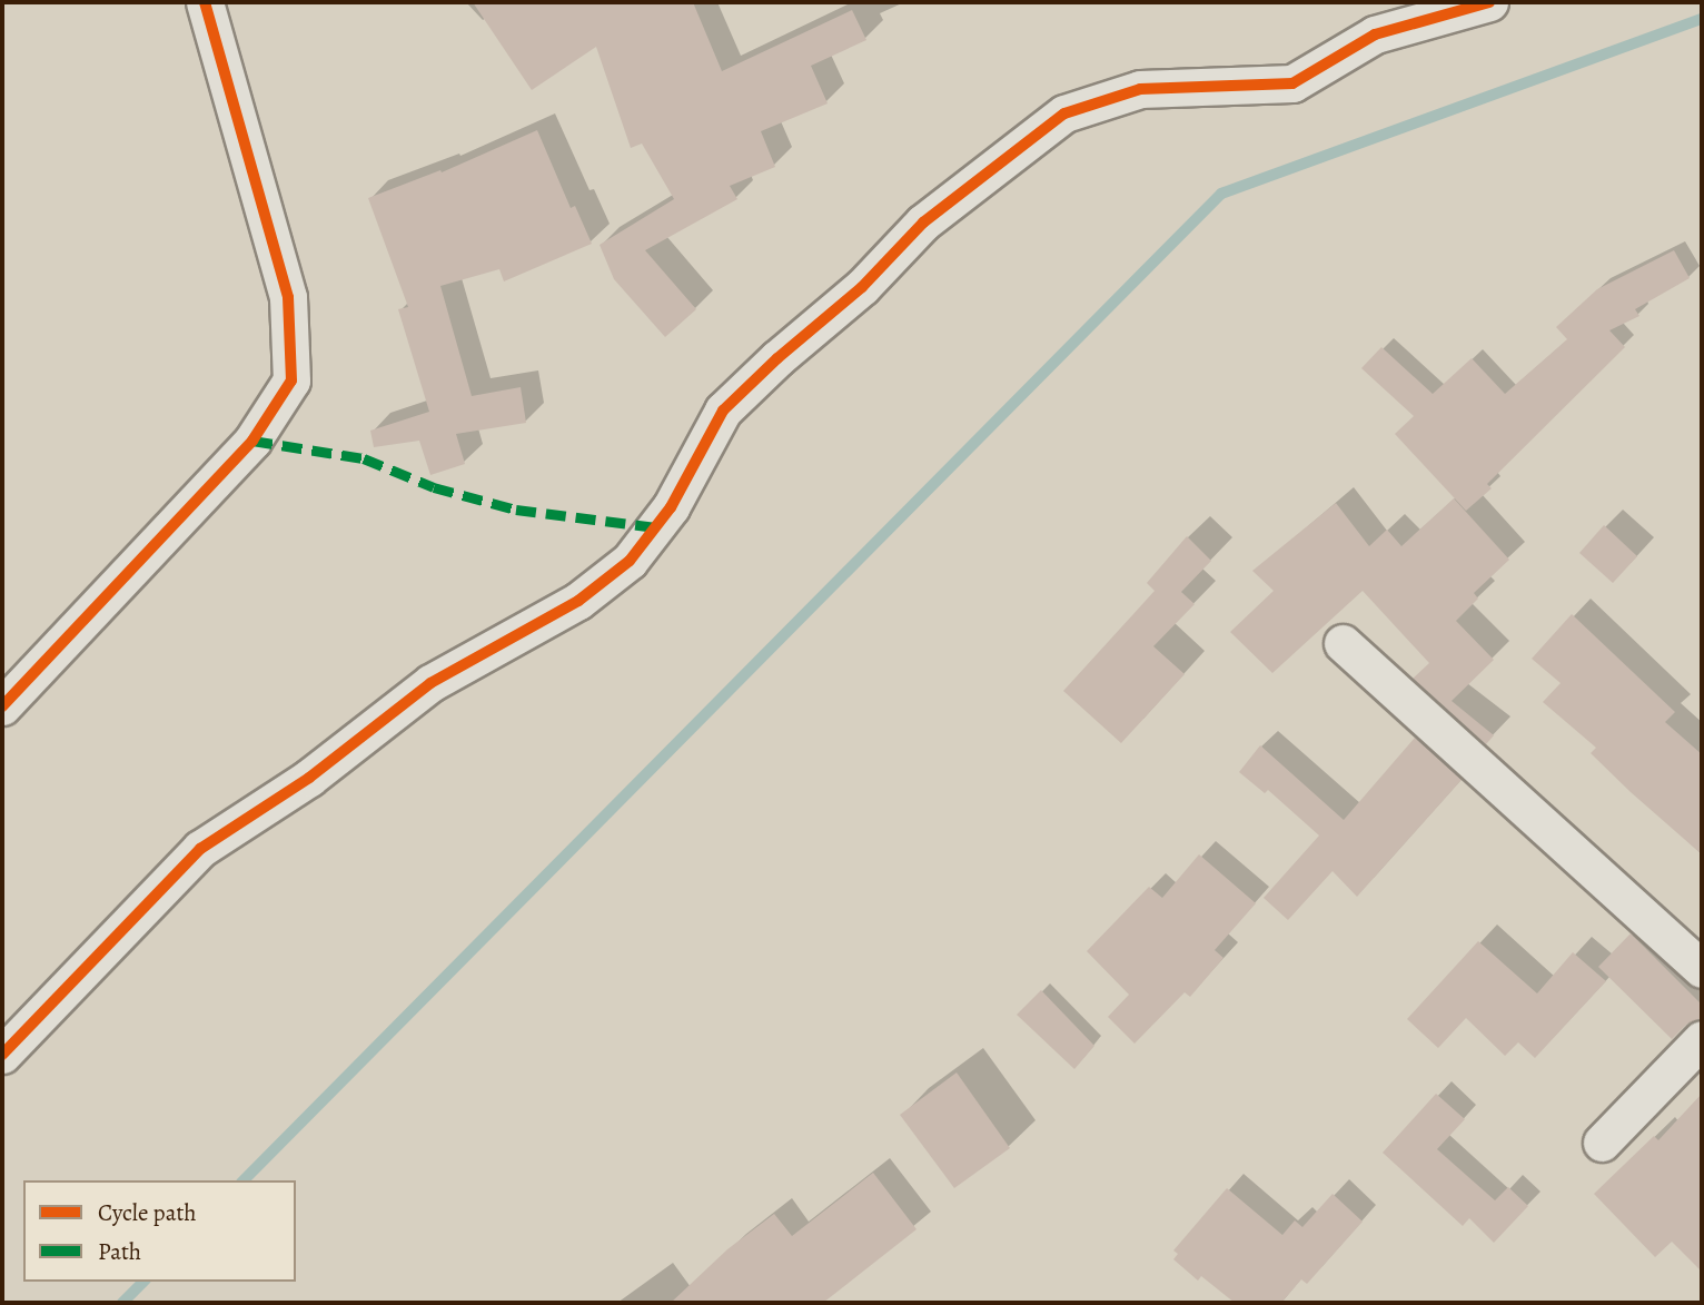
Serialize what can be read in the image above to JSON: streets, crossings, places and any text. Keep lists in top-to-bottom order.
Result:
{
  "legend": ["Cycle path", "Path"]
}
